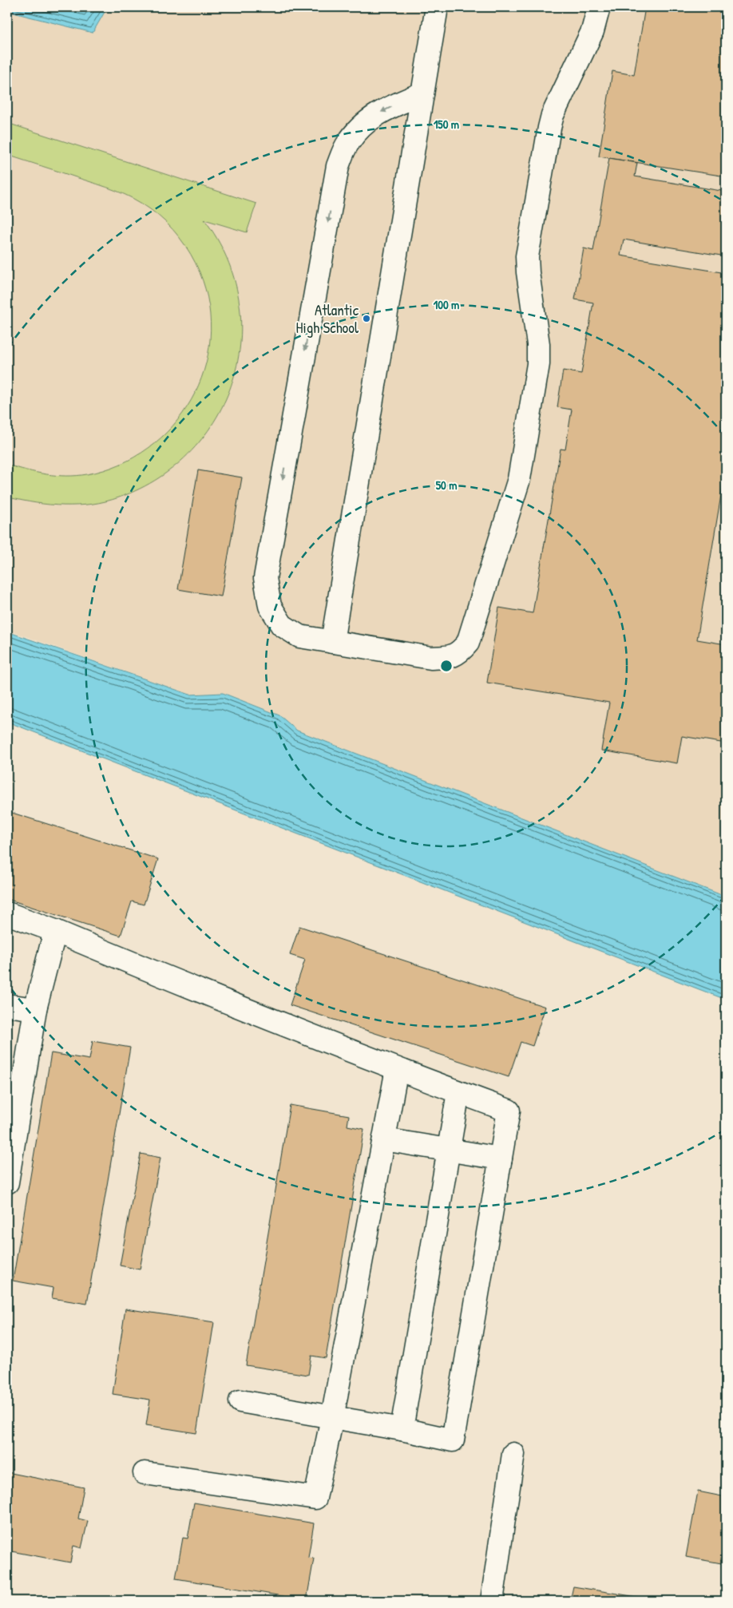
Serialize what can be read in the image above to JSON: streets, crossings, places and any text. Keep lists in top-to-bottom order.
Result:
{
  "places": ["Atlantic High School"],
  "rings": ["150 m", "100 m", "50 m"]
}
